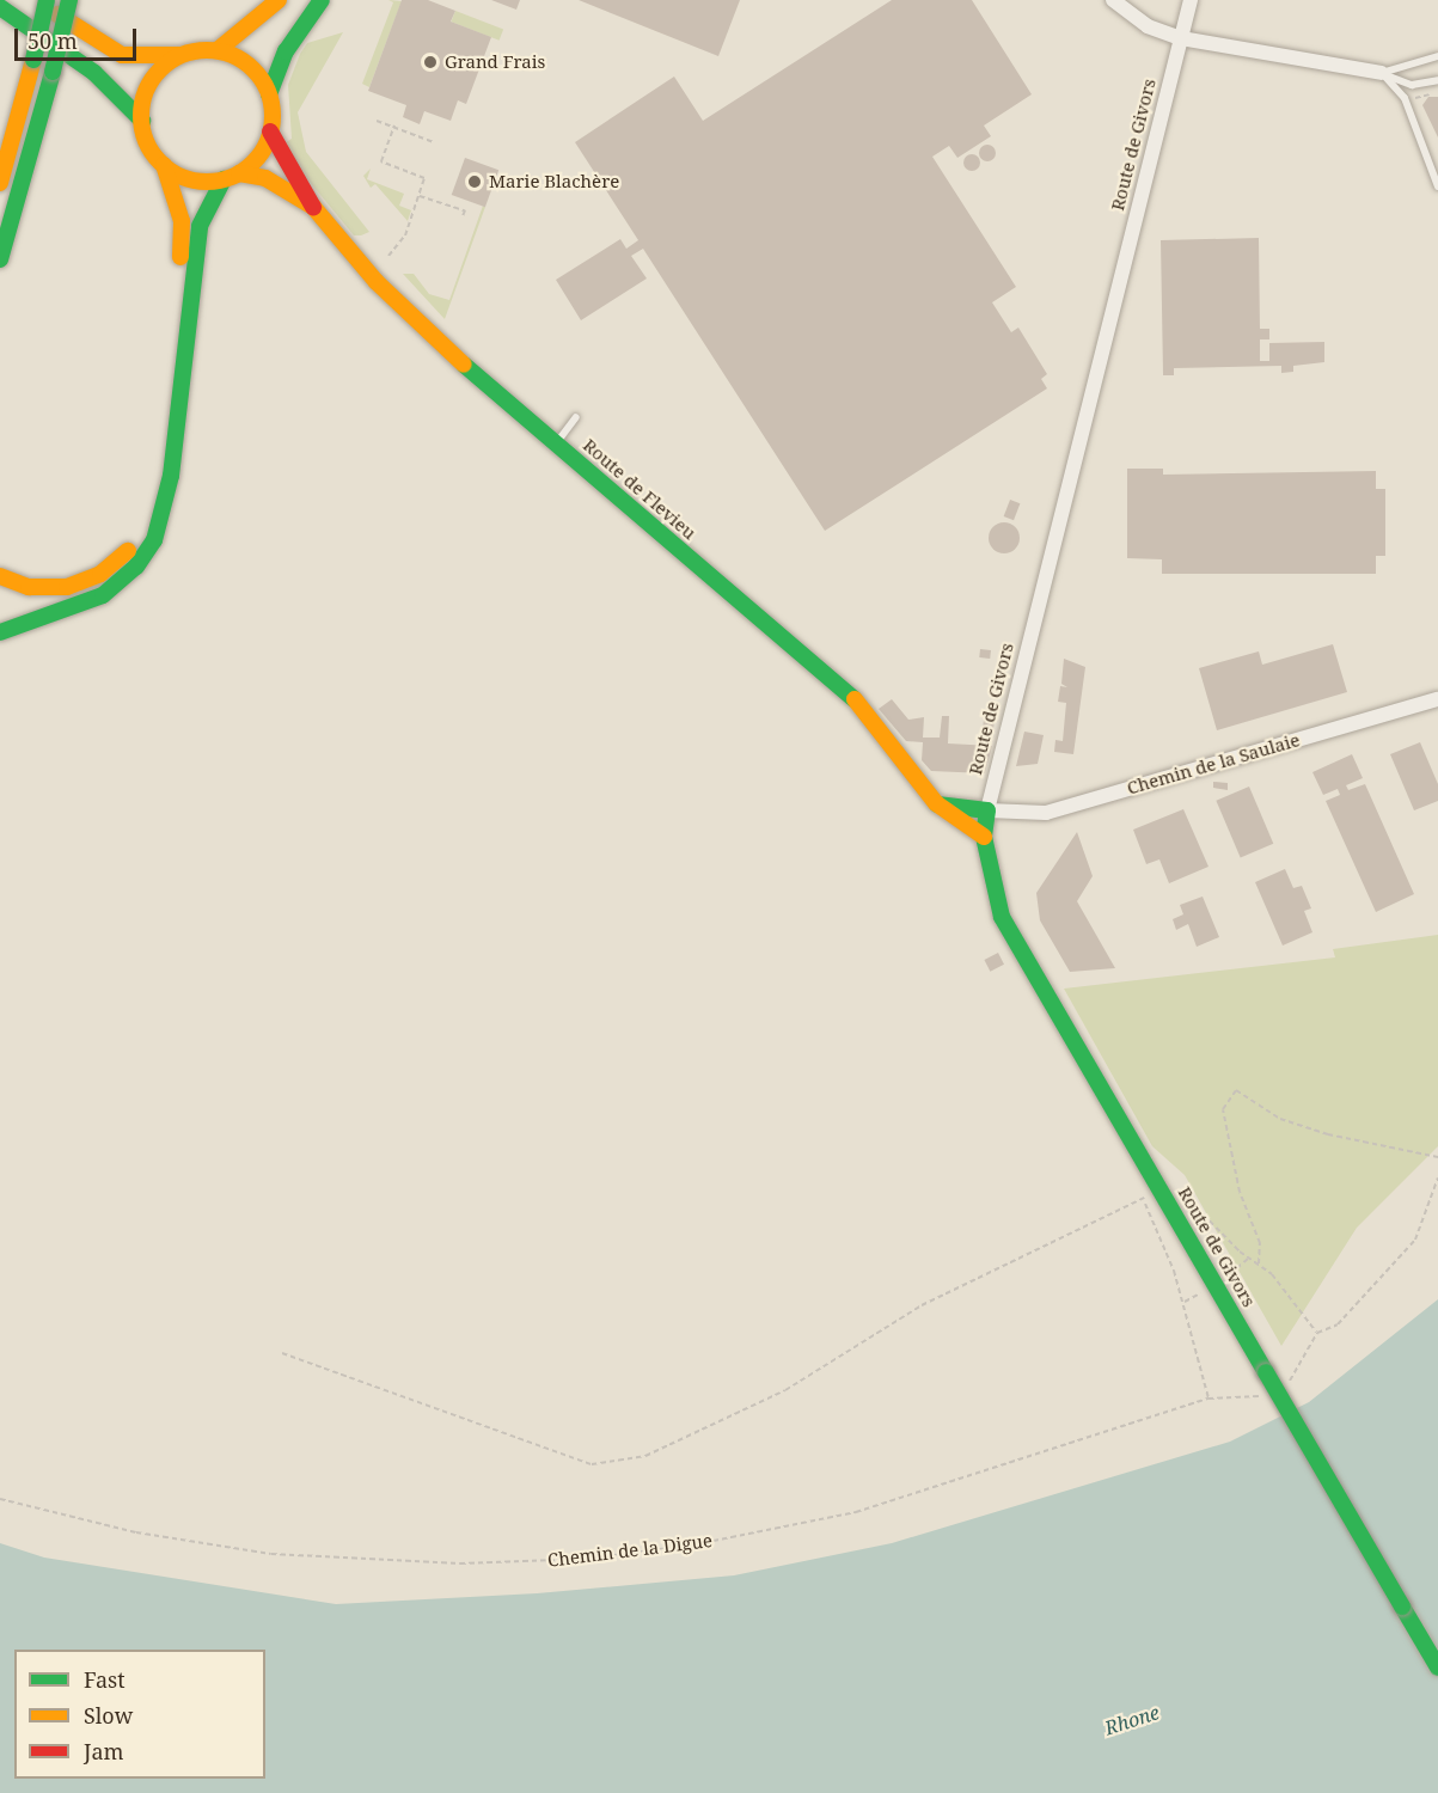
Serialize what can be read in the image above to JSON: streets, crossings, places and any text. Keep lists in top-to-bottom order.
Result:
{
  "streets": {
    "main road": ["Route de Givors", "Route de Flevieu"],
    "street": ["Chemin de la Saulaie"],
    "path": ["Chemin de la Digue"]
  },
  "crossings": [
    ["Route de Givors", "Route de Flevieu"],
    ["Route de Givors", "Chemin de la Saulaie"]
  ],
  "water": ["Rhone"],
  "places": ["Grand Frais", "Marie Blachère"],
  "legend": ["Fast", "Slow", "Jam"],
  "scale_bar": "50 m"
}
